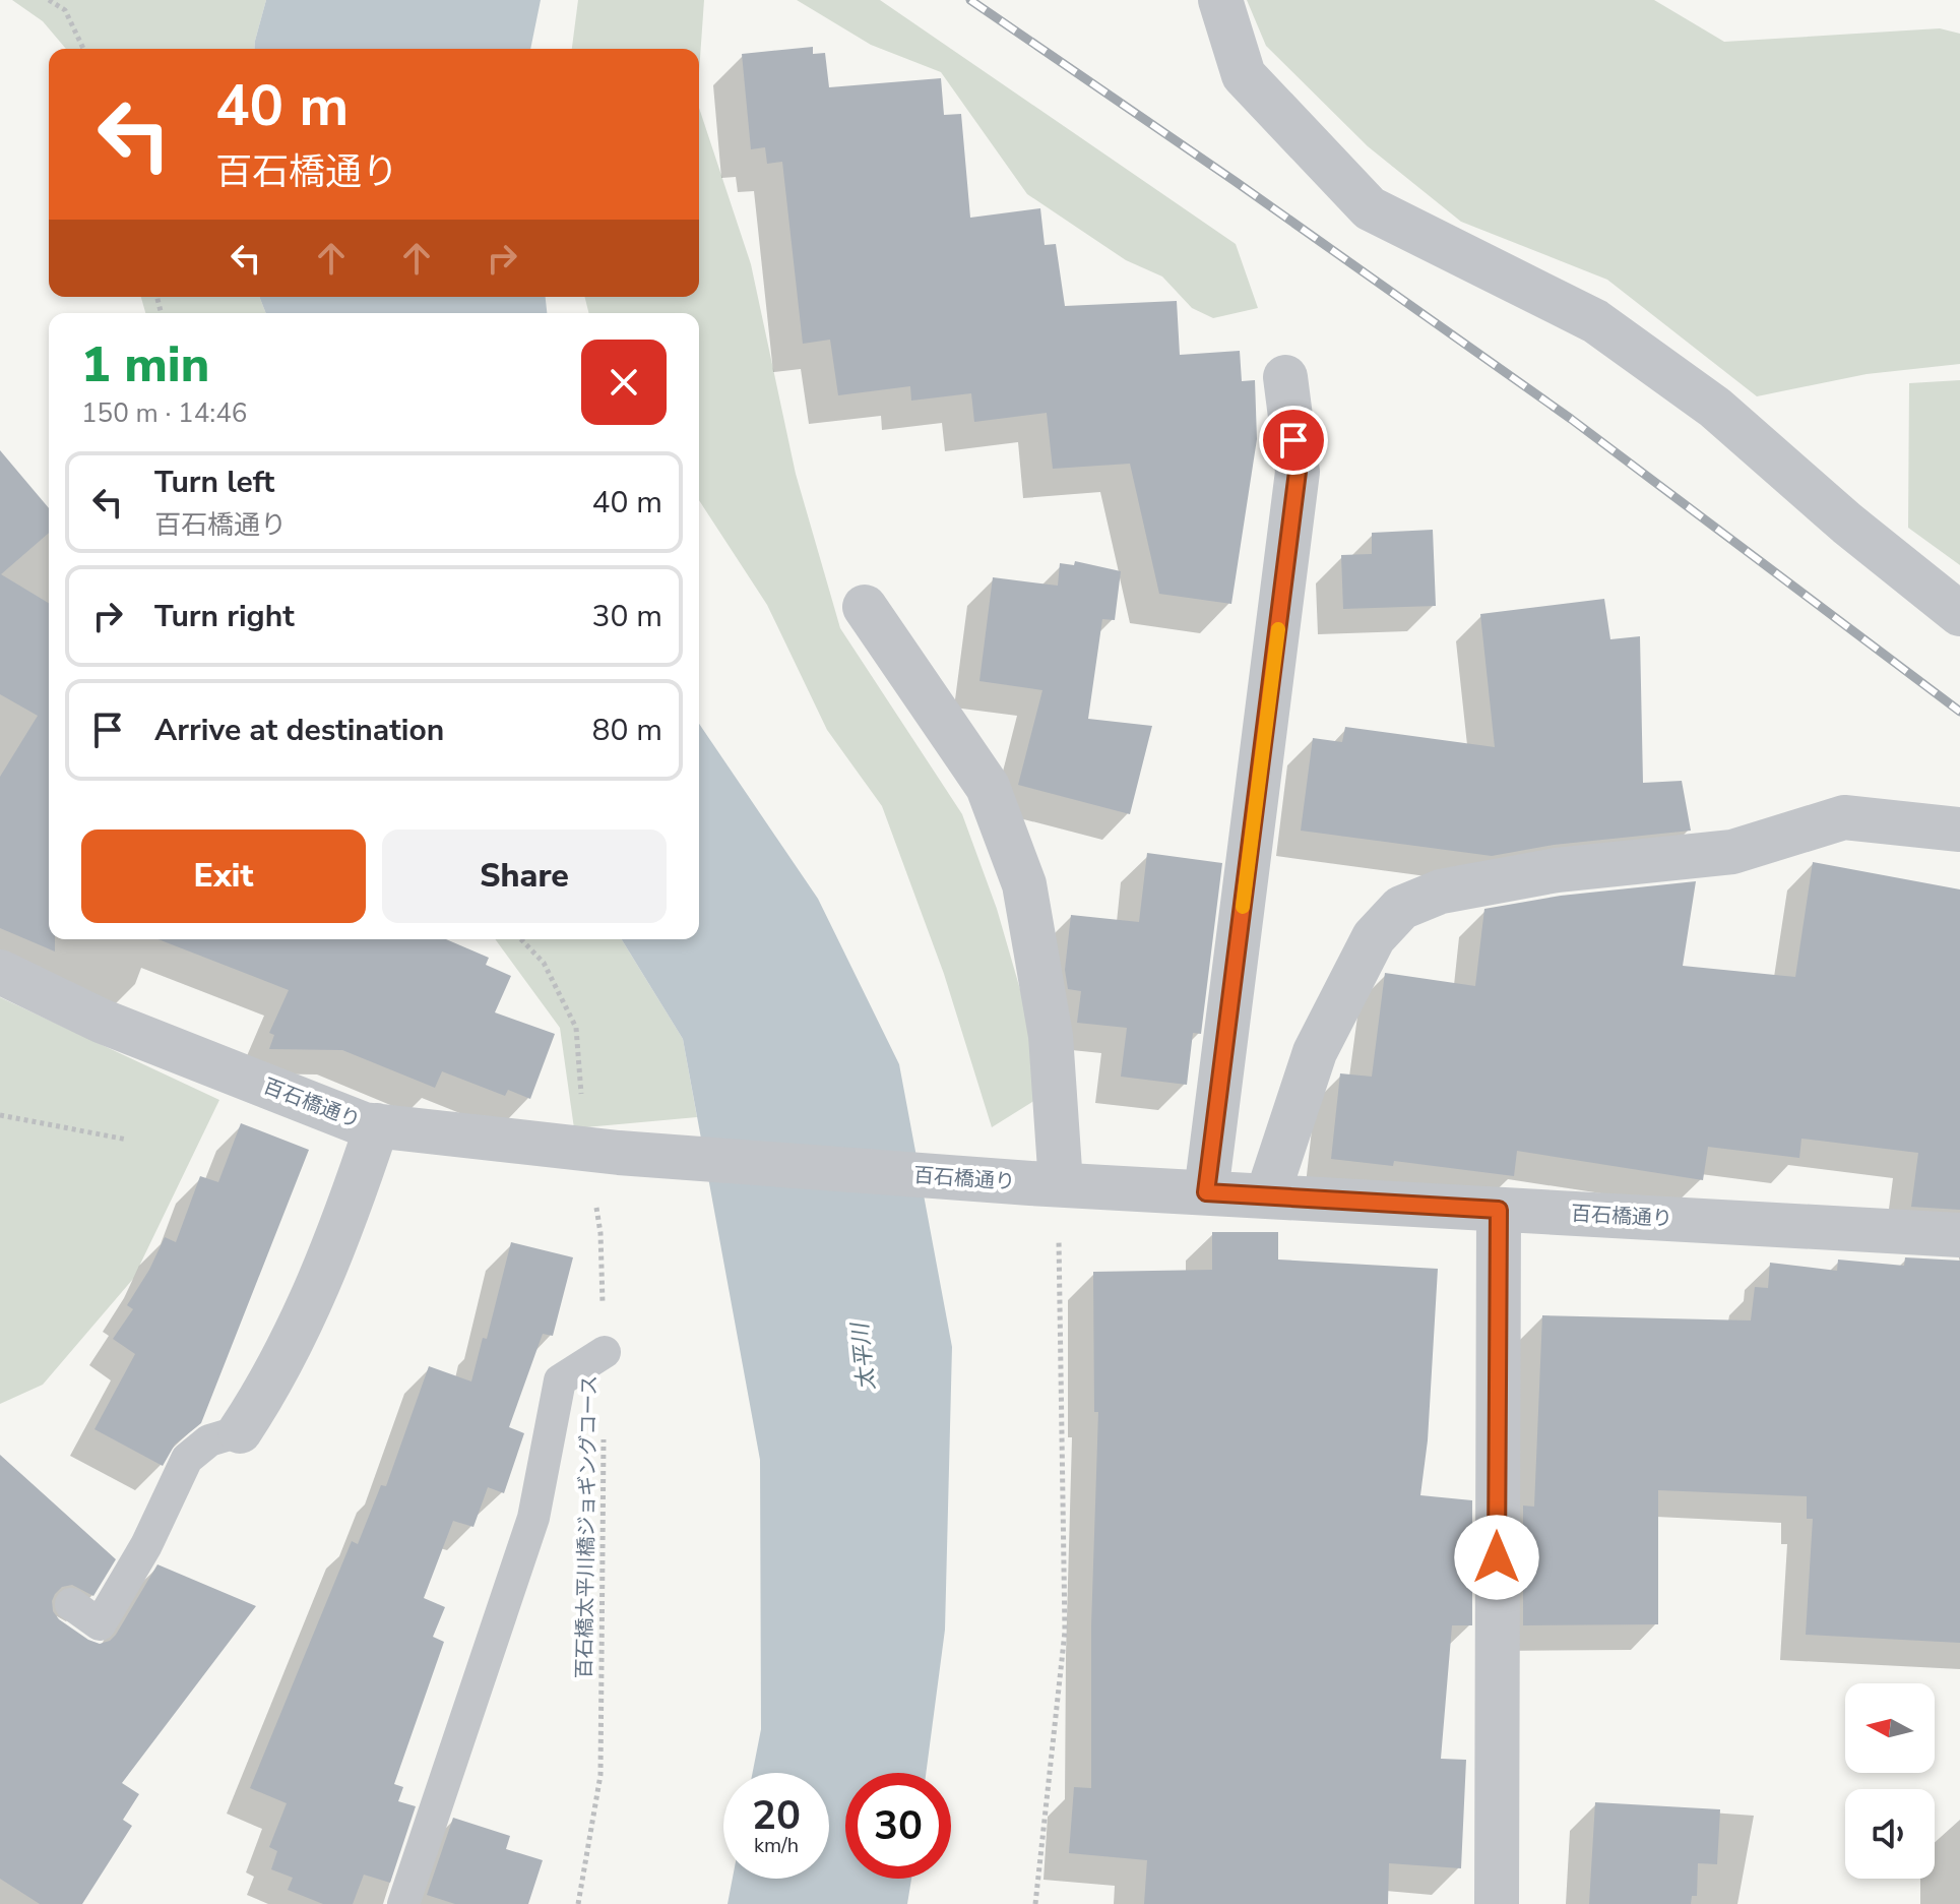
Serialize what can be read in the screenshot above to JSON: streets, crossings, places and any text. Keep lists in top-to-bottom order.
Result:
{
  "streets": {
    "street": ["百石橋通り"],
    "path": ["百石橋太平川橋ジョギングコース"]
  },
  "crossings": [
    ["百石橋通り", "百石橋太平川橋ジョギングコース"]
  ],
  "water": ["太平川"],
  "north": "left",
  "page": {
    "turn": ["40 m", "百石橋通り"],
    "heading": ["1 min", "150 m · 14:46"],
    "list": [
      {
        "name": "Turn left",
        "note": "百石橋通り",
        "value": "40 m"
      },
      {
        "name": "Turn right",
        "value": "30 m"
      },
      {
        "name": "Arrive at destination",
        "value": "80 m"
      }
    ],
    "buttons": ["Exit", "Share"],
    "speed": "20 km/h",
    "limit": "30"
  }
}
